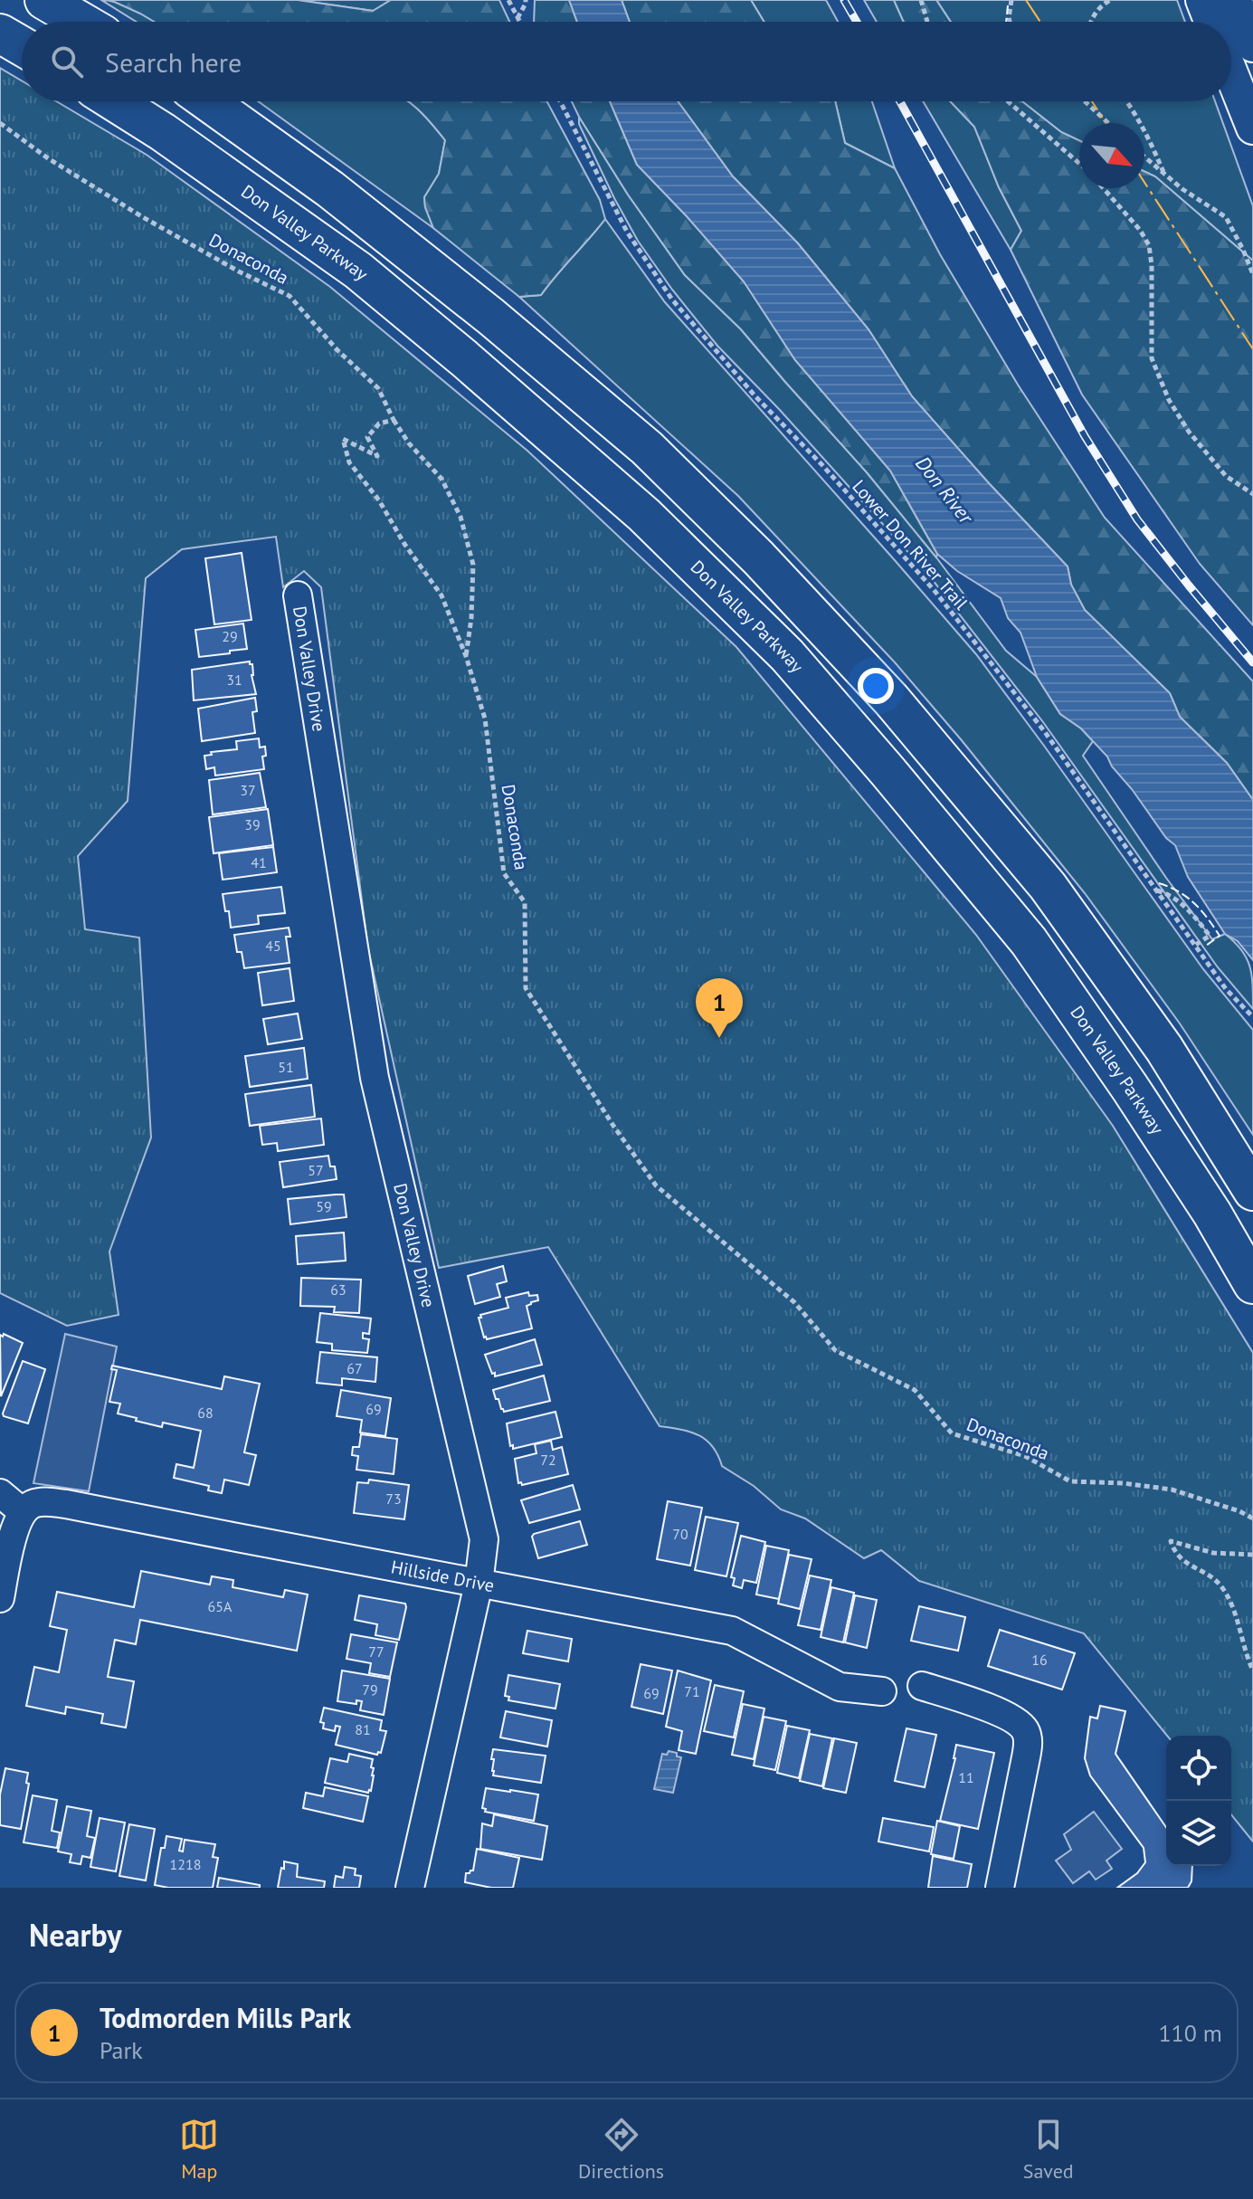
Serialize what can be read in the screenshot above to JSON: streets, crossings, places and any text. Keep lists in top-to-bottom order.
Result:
{
  "streets": {
    "highway": ["Don Valley Parkway"],
    "street": ["Don Valley Drive", "Hillside Drive"],
    "path": ["Donaconda", "Lower Don River Trail"]
  },
  "crossings": [
    ["Don Valley Drive", "Hillside Drive"]
  ],
  "water": ["Don River"],
  "house_numbers": [
    "29",
    "31",
    "37",
    "39",
    "41",
    "45",
    "51",
    "57",
    "59",
    "63",
    "67",
    "69",
    "68",
    "72",
    "73",
    "70",
    "65A",
    "77",
    "16",
    "79",
    "71",
    "69",
    "81",
    "11",
    "1218"
  ],
  "north": "bottom right",
  "page": {
    "search": "Search here",
    "pins": "1",
    "heading": "Nearby",
    "list": [
      {
        "mark": "1",
        "name": "Todmorden Mills Park",
        "note": "Park",
        "value": "110 m"
      }
    ],
    "nav": ["Map", "Directions", "Saved"]
  }
}
